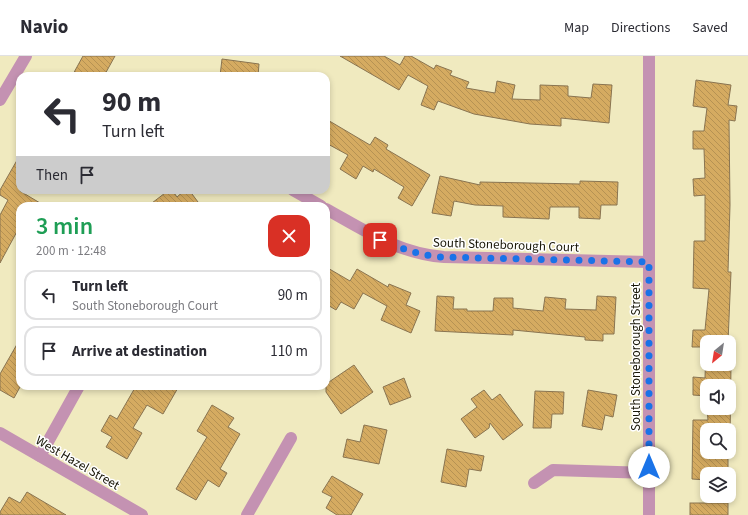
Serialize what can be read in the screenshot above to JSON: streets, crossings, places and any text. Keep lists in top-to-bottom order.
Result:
{
  "streets": {
    "street": ["South Stoneborough Court", "South Stoneborough Street", "West Hazel Street"]
  },
  "crossings": [
    ["South Stoneborough Court", "South Stoneborough Street"]
  ],
  "north": "bottom left",
  "page": {
    "header": "Navio",
    "nav": ["Map", "Directions", "Saved"],
    "turn": ["90 m", "Turn left"],
    "then": "Then",
    "heading": ["3 min", "200 m · 12:48"],
    "list": [
      {
        "name": "Turn left",
        "note": "South Stoneborough Court",
        "value": "90 m"
      },
      {
        "name": "Arrive at destination",
        "value": "110 m"
      }
    ]
  }
}
